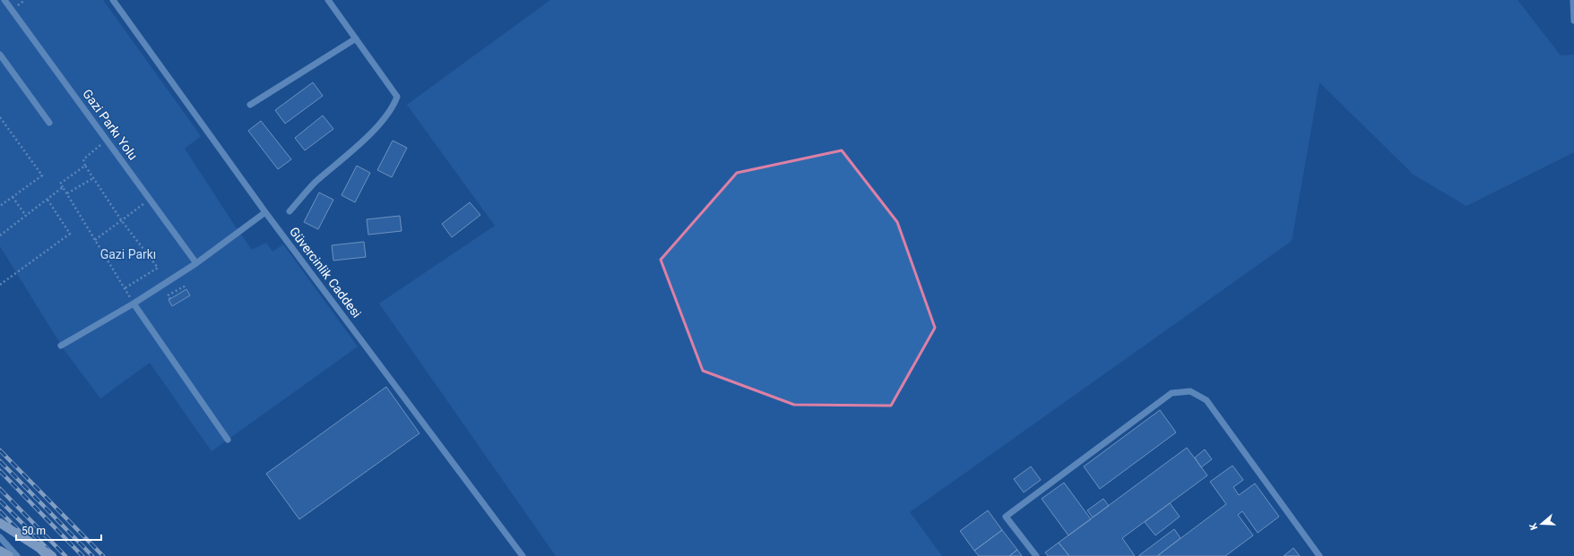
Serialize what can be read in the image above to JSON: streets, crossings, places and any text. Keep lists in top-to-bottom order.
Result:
{
  "streets": {
    "street": ["Gazi Parkı Yolu", "Güvercinlik Caddesi"]
  },
  "parks": ["Gazi Parkı"],
  "scale_bar": "50 m",
  "north": "left"
}
